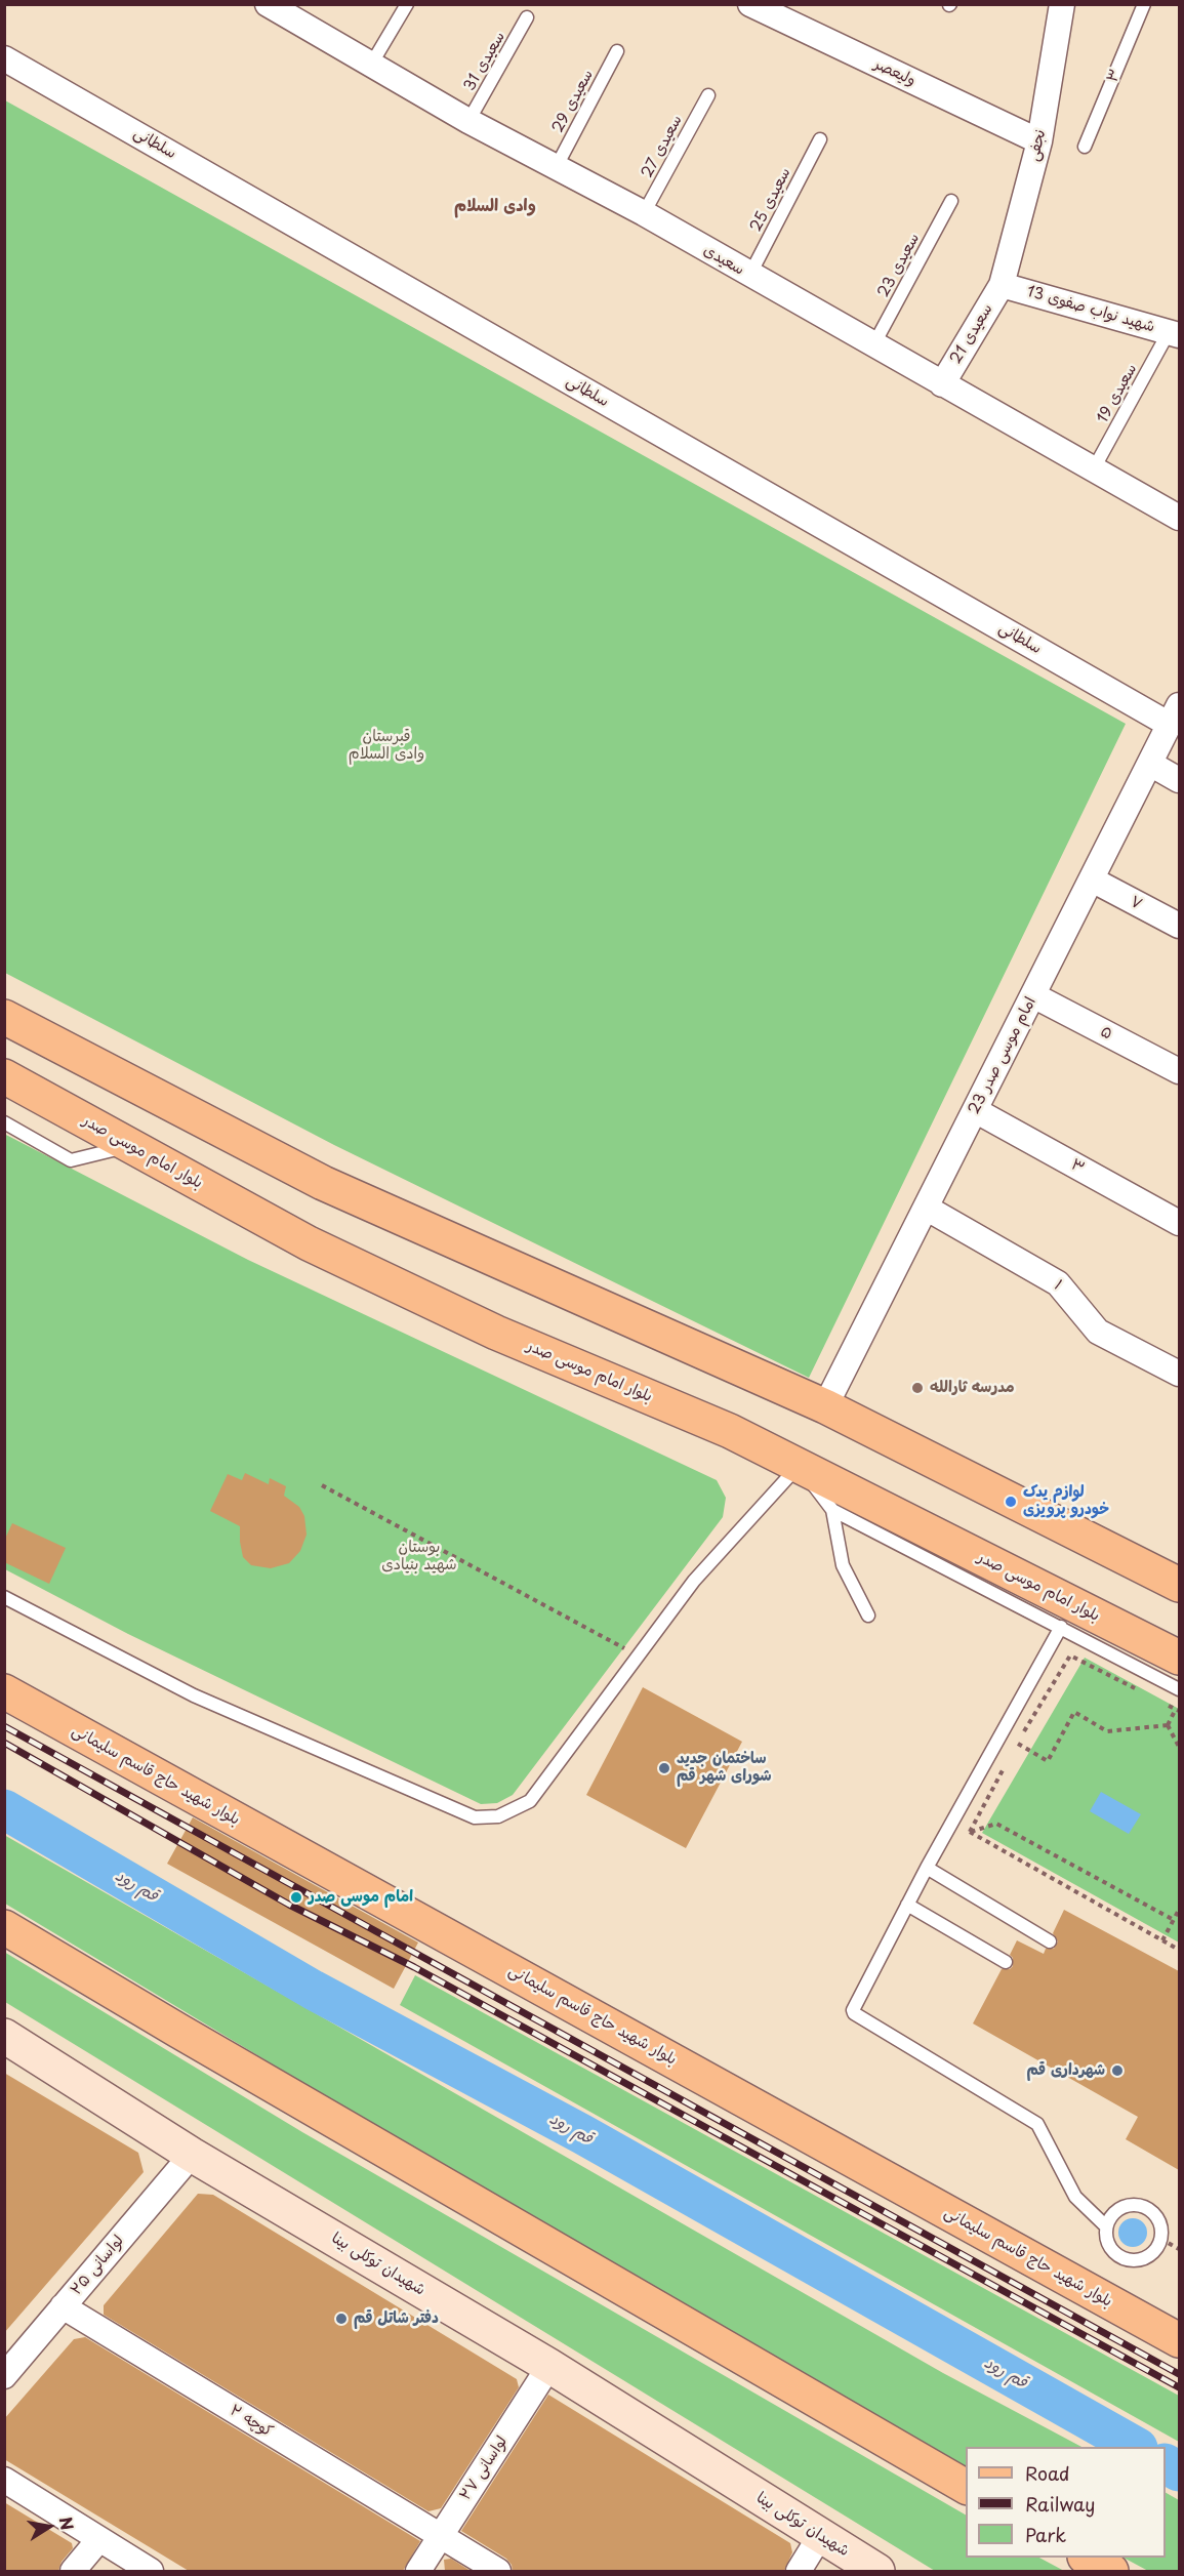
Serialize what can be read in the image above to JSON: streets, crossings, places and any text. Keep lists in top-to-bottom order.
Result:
{
  "streets": {
    "main road": ["بلوار امام موسی صدر", "بلوار شهید حاج قاسم سلیمانی", "شهیدان توکلی بینا"],
    "street": [
      "ولیعصر",
      "۳",
      "سلطانی",
      "نجفی",
      "سعیدی",
      "شهید نواب صفوی 13",
      "سعیدی 21",
      "۷",
      "۵",
      "امام موسی صدر 23",
      "۱",
      "لواسانی ۲۵",
      "کوچه ۲",
      "لواسانی ۲۷"
    ],
    "lane": [
      "سعیدی 31",
      "سعیدی 29",
      "سعیدی 27",
      "سعیدی 25",
      "سعیدی 23",
      "سعیدی 19"
    ]
  },
  "crossings": [
    ["سعیدی 31", "سعیدی"],
    ["ولیعصر", "نجفی"],
    ["۳", "امام موسی صدر 23"],
    ["سعیدی 29", "سعیدی"],
    ["سلطانی", "امام موسی صدر 23"],
    ["نجفی", "شهید نواب صفوی 13"],
    ["نجفی", "سعیدی 21"],
    ["سعیدی 27", "سعیدی"],
    ["سعیدی 25", "سعیدی"],
    ["سعیدی", "سعیدی 23"],
    ["سعیدی", "سعیدی 21"],
    ["سعیدی", "سعیدی 19"],
    ["شهید نواب صفوی 13", "سعیدی 21"],
    ["شهید نواب صفوی 13", "سعیدی 19"],
    ["۷", "امام موسی صدر 23"],
    ["۵", "امام موسی صدر 23"],
    ["امام موسی صدر 23", "۱"],
    ["شهیدان توکلی بینا", "لواسانی ۲۵"],
    ["شهیدان توکلی بینا", "لواسانی ۲۷"],
    ["لواسانی ۲۵", "کوچه ۲"],
    ["کوچه ۲", "لواسانی ۲۷"]
  ],
  "districts": ["وادی السلام"],
  "water": ["قم رود"],
  "parks": ["قبرستان وادی السلام", "بوستان شهید بنیادی"],
  "places": [
    "مدرسه ثارالله",
    "لوازم یدک خودرو پرویزی",
    "ساختمان جدید شورای شهر قم",
    "امام موسی صدر",
    "شهرداری قم",
    "دفتر شاتل قم"
  ],
  "legend": ["Road", "Railway", "Park"],
  "north": "right"
}
